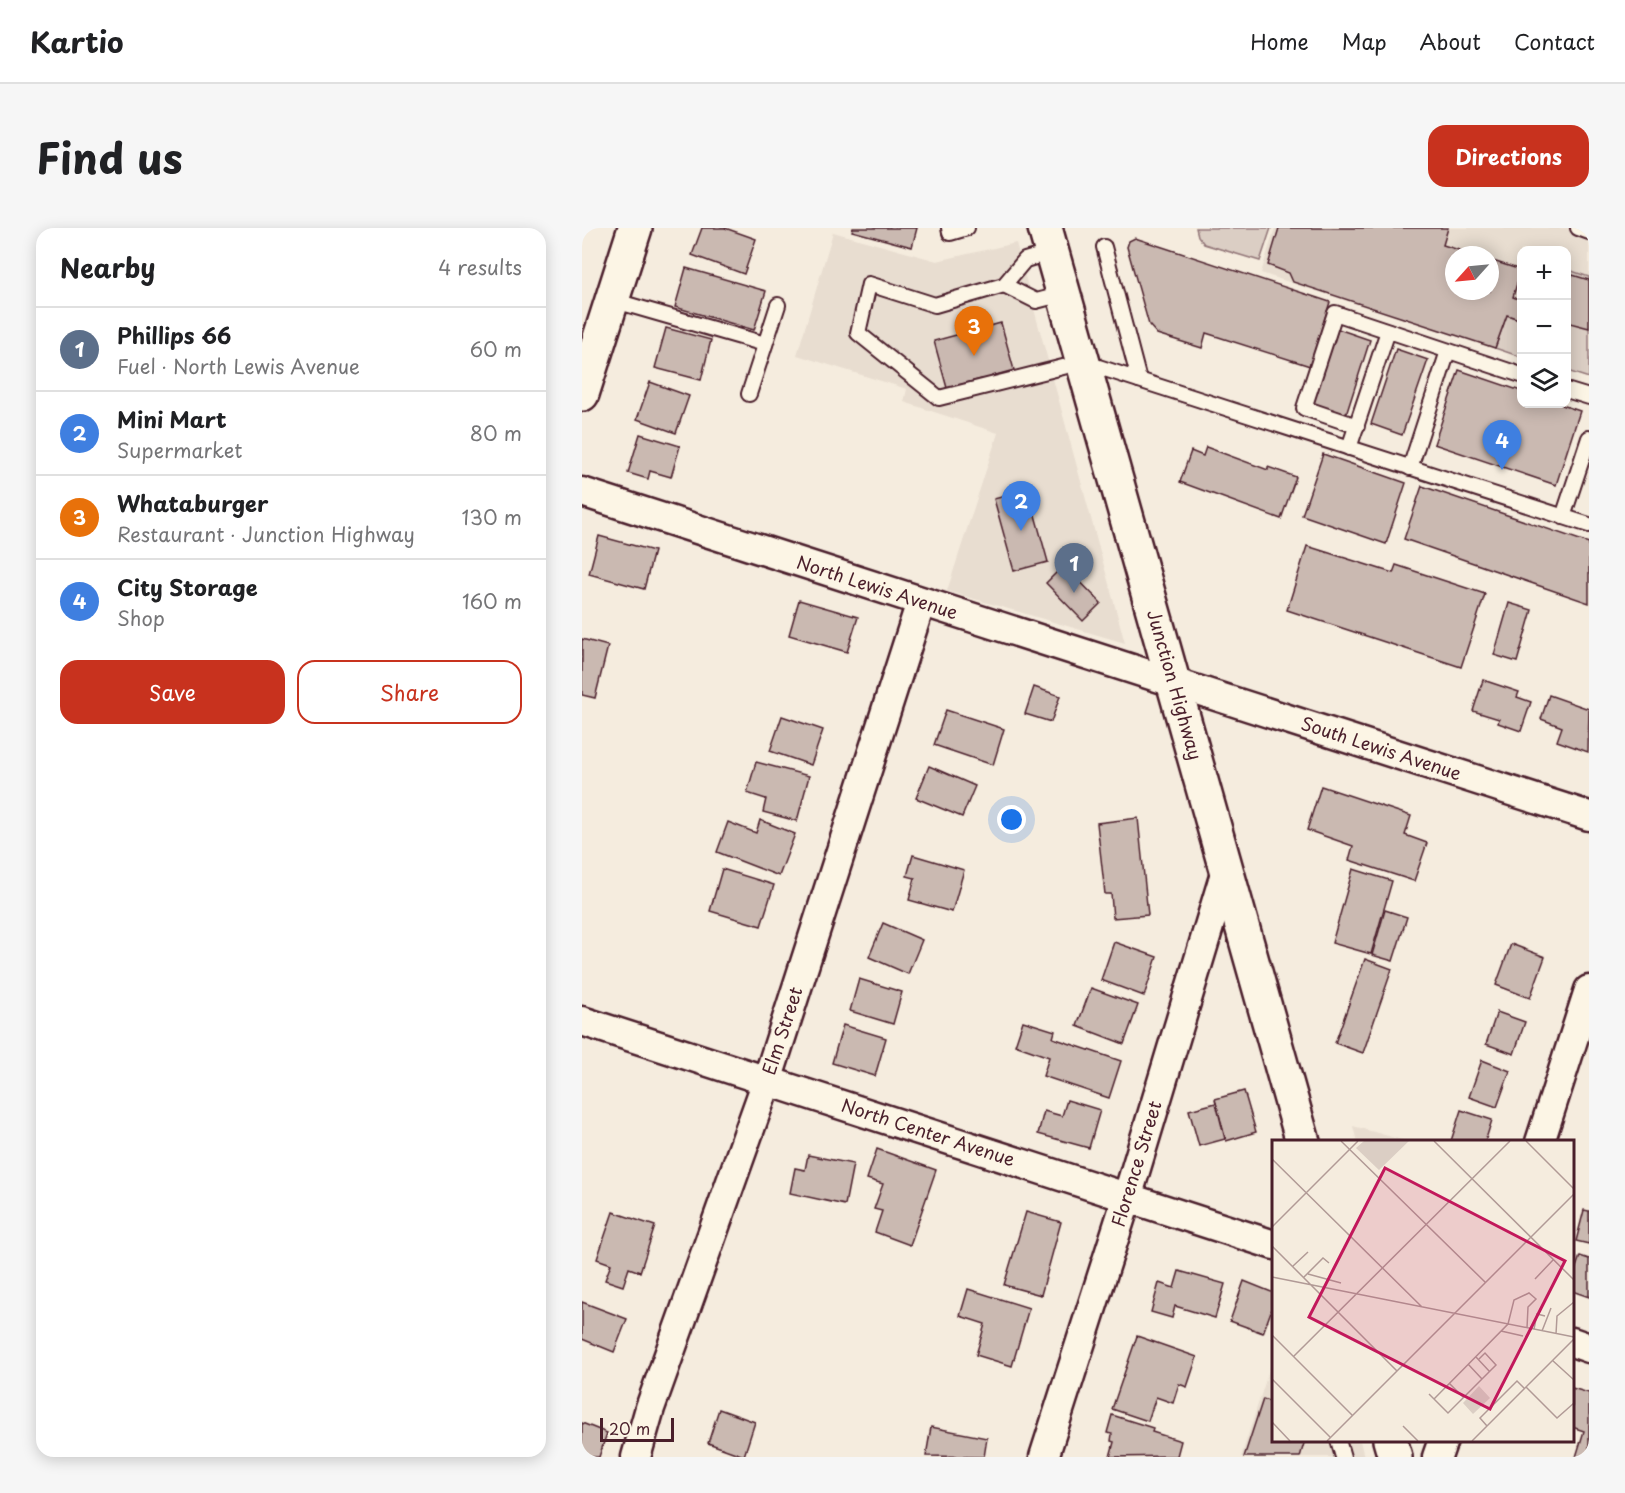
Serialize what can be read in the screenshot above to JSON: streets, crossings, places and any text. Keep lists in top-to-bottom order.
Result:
{
  "streets": {
    "main road": ["Junction Highway"],
    "street": [
      "North Lewis Avenue",
      "South Lewis Avenue",
      "Elm Street",
      "North Center Avenue",
      "Florence Street"
    ]
  },
  "crossings": [
    ["North Lewis Avenue", "Junction Highway"],
    ["North Lewis Avenue", "South Lewis Avenue"],
    ["North Lewis Avenue", "Elm Street"],
    ["Junction Highway", "South Lewis Avenue"],
    ["Junction Highway", "Florence Street"],
    ["Elm Street", "North Center Avenue"],
    ["North Center Avenue", "Florence Street"]
  ],
  "scale_bar": "20 m",
  "north": "bottom left",
  "page": {
    "header": "Kartio",
    "nav": [
      "Home",
      "Map",
      "About",
      "Contact"
    ],
    "title": "Find us",
    "buttons": [
      "Directions",
      ["Save", "Share"]
    ],
    "heading": ["Nearby", "4 results"],
    "map_buttons": ["+", "−"],
    "list": [
      {
        "mark": "1",
        "name": "Phillips 66",
        "note": "Fuel · North Lewis Avenue",
        "value": "60 m"
      },
      {
        "mark": "2",
        "name": "Mini Mart",
        "note": "Supermarket",
        "value": "80 m"
      },
      {
        "mark": "3",
        "name": "Whataburger",
        "note": "Restaurant · Junction Highway",
        "value": "130 m"
      },
      {
        "mark": "4",
        "name": "City Storage",
        "note": "Shop",
        "value": "160 m"
      }
    ],
    "pins": [
      "3",
      "4",
      "2",
      "1"
    ],
    "scale": "20 m"
  }
}
